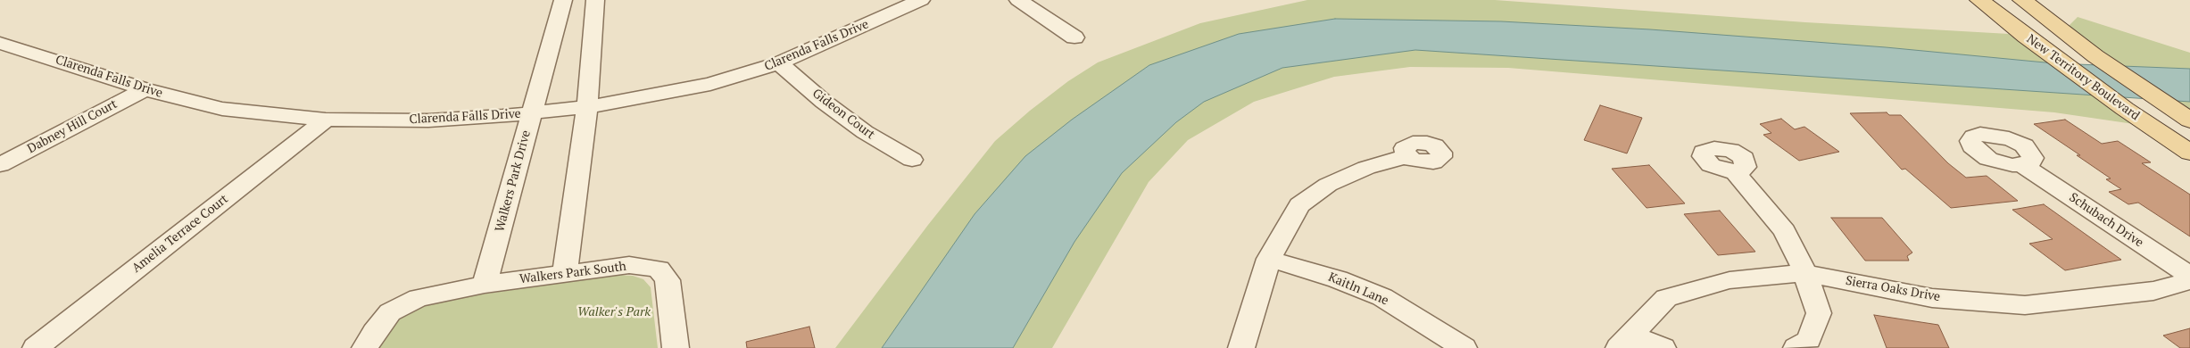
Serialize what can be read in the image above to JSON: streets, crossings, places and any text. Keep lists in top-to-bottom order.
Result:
{
  "streets": {
    "main road": ["New Territory Boulevard"],
    "street": [
      "Clarenda Falls Drive",
      "Gideon Court",
      "Dabney Hill Court",
      "Walkers Park Drive",
      "Schubach Drive",
      "Amelia Terrace Court",
      "Walkers Park South",
      "Kaitln Lane",
      "Sierra Oaks Drive"
    ]
  },
  "crossings": [
    ["Clarenda Falls Drive", "Gideon Court"],
    ["Clarenda Falls Drive", "Dabney Hill Court"],
    ["Clarenda Falls Drive", "Walkers Park Drive"],
    ["Clarenda Falls Drive", "Amelia Terrace Court"],
    ["Walkers Park Drive", "Walkers Park South"]
  ],
  "parks": ["Walker's Park"]
}
